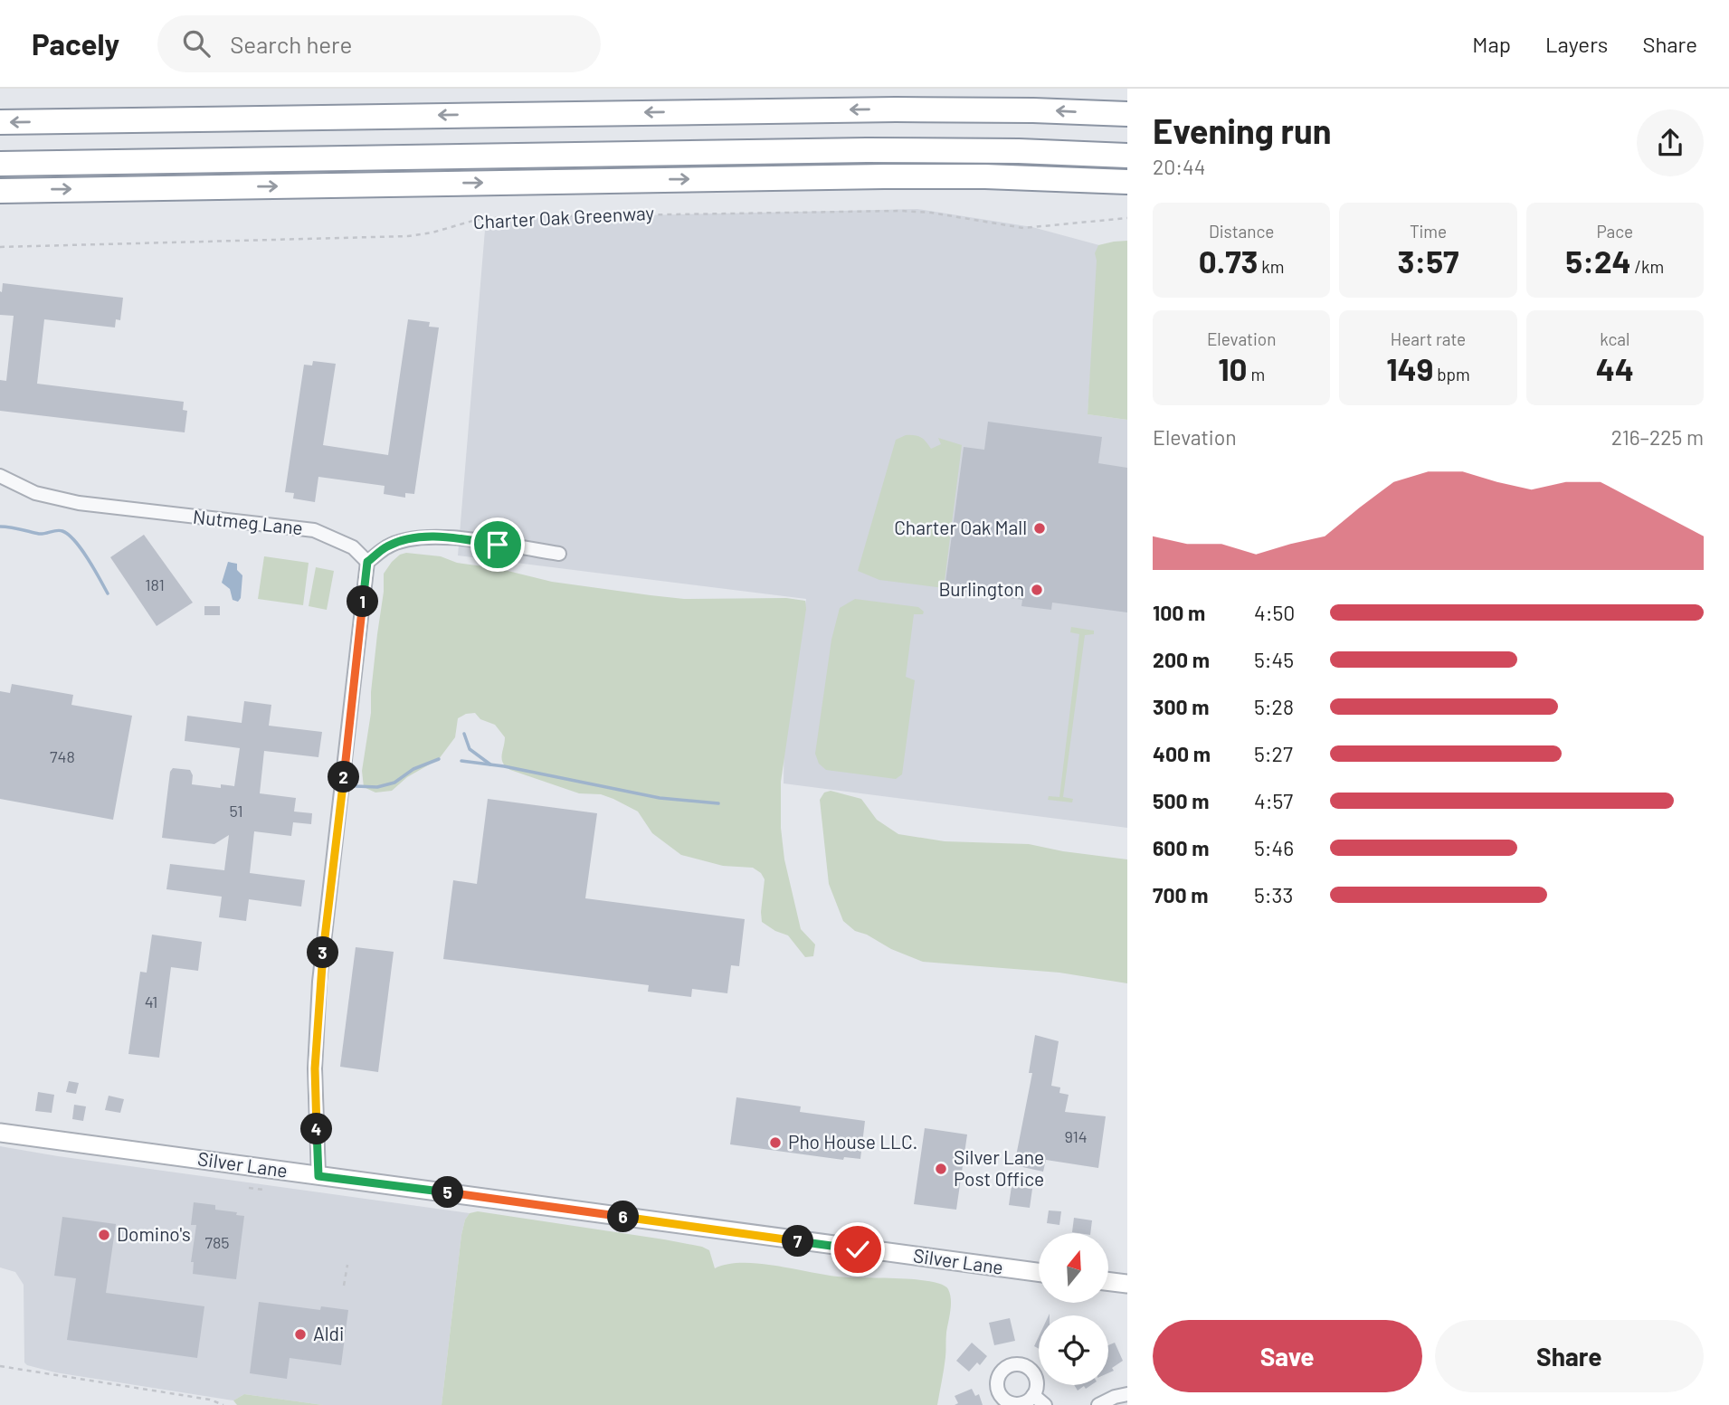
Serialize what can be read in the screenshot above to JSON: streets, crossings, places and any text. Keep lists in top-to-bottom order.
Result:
{
  "streets": {
    "main road": ["Silver Lane"],
    "street": ["Nutmeg Lane"],
    "path": ["Charter Oak Greenway"]
  },
  "places": [
    "Charter Oak Mall",
    "Burlington",
    "Pho House LLC.",
    "Silver Lane Post Office",
    "Domino's",
    "Aldi"
  ],
  "house_numbers": [
    "181",
    "748",
    "51",
    "41",
    "914",
    "785"
  ],
  "north": "top",
  "page": {
    "header": "Pacely",
    "search": "Search here",
    "nav": ["Map", "Layers", "Share"],
    "heading": ["Evening run", "20:44"],
    "stats": [
      ["Distance", "0.73 km"],
      ["Time", "3:57"],
      ["Pace", "5:24 /km"],
      ["Elevation", "10 m"],
      ["Heart rate", "149 bpm"],
      ["kcal", "44"]
    ],
    "chart": ["Elevation", "216–225 m"],
    "pins": [
      "1",
      "2",
      "3",
      "4",
      "5",
      "6",
      "7"
    ],
    "list": [
      {
        "name": "100 m",
        "note": "4:50"
      },
      {
        "name": "200 m",
        "note": "5:45"
      },
      {
        "name": "300 m",
        "note": "5:28"
      },
      {
        "name": "400 m",
        "note": "5:27"
      },
      {
        "name": "500 m",
        "note": "4:57"
      },
      {
        "name": "600 m",
        "note": "5:46"
      },
      {
        "name": "700 m",
        "note": "5:33"
      }
    ],
    "buttons": ["Save", "Share"]
  }
}
